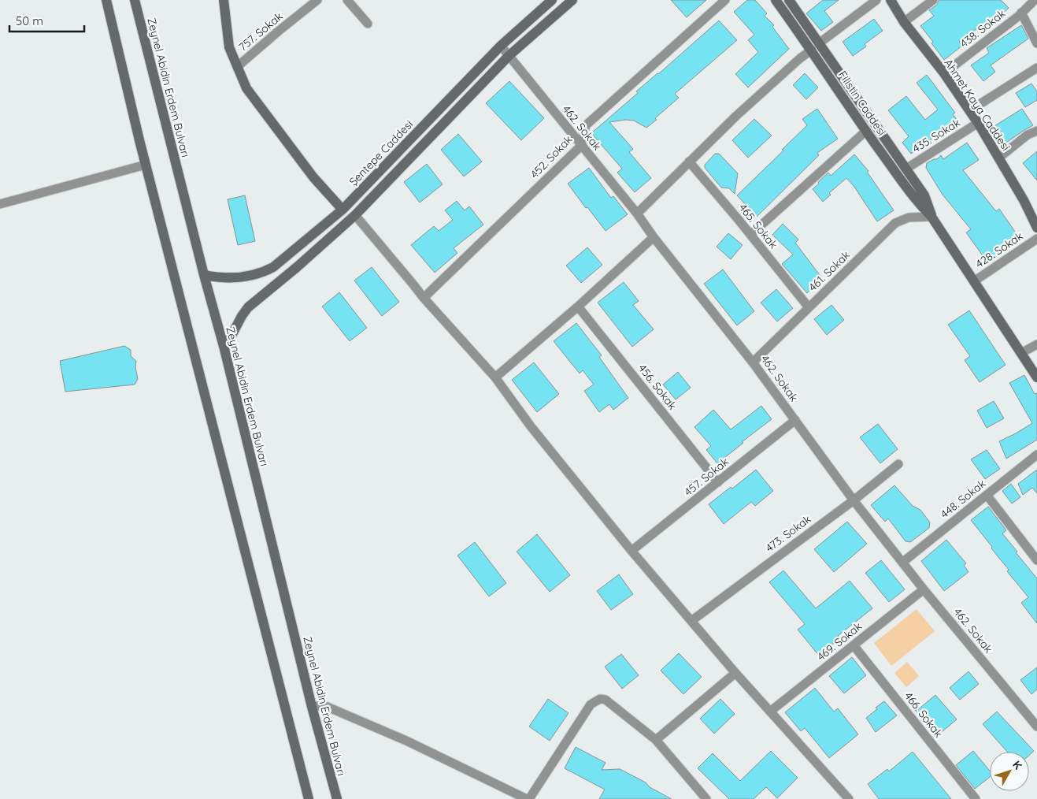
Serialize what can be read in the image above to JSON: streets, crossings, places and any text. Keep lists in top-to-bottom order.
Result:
{
  "streets": {
    "street": [
      "438. Sokak",
      "757. Sokak",
      "Zeynel Abidin Erdem Bulvarı",
      "Filistin Caddesi",
      "Ahmet Kaya Caddesi",
      "462. Sokak",
      "435. Sokak",
      "Şentepe Caddesi",
      "452. Sokak",
      "465. Sokak",
      "428. Sokak",
      "461. Sokak",
      "456. Sokak",
      "457. Sokak",
      "448. Sokak",
      "473. Sokak",
      "469. Sokak",
      "466. Sokak"
    ]
  },
  "crossings": [
    ["438. Sokak", "Ahmet Kaya Caddesi"],
    ["Zeynel Abidin Erdem Bulvarı", "Şentepe Caddesi"],
    ["Filistin Caddesi", "435. Sokak"],
    ["Filistin Caddesi", "428. Sokak"],
    ["Filistin Caddesi", "461. Sokak"],
    ["Ahmet Kaya Caddesi", "435. Sokak"],
    ["462. Sokak", "Şentepe Caddesi"],
    ["462. Sokak", "452. Sokak"],
    ["462. Sokak", "461. Sokak"],
    ["462. Sokak", "457. Sokak"],
    ["462. Sokak", "448. Sokak"],
    ["462. Sokak", "473. Sokak"],
    ["462. Sokak", "469. Sokak"],
    ["465. Sokak", "461. Sokak"],
    ["456. Sokak", "457. Sokak"],
    ["469. Sokak", "466. Sokak"]
  ],
  "scale_bar": "50 m",
  "north": "top right"
}
